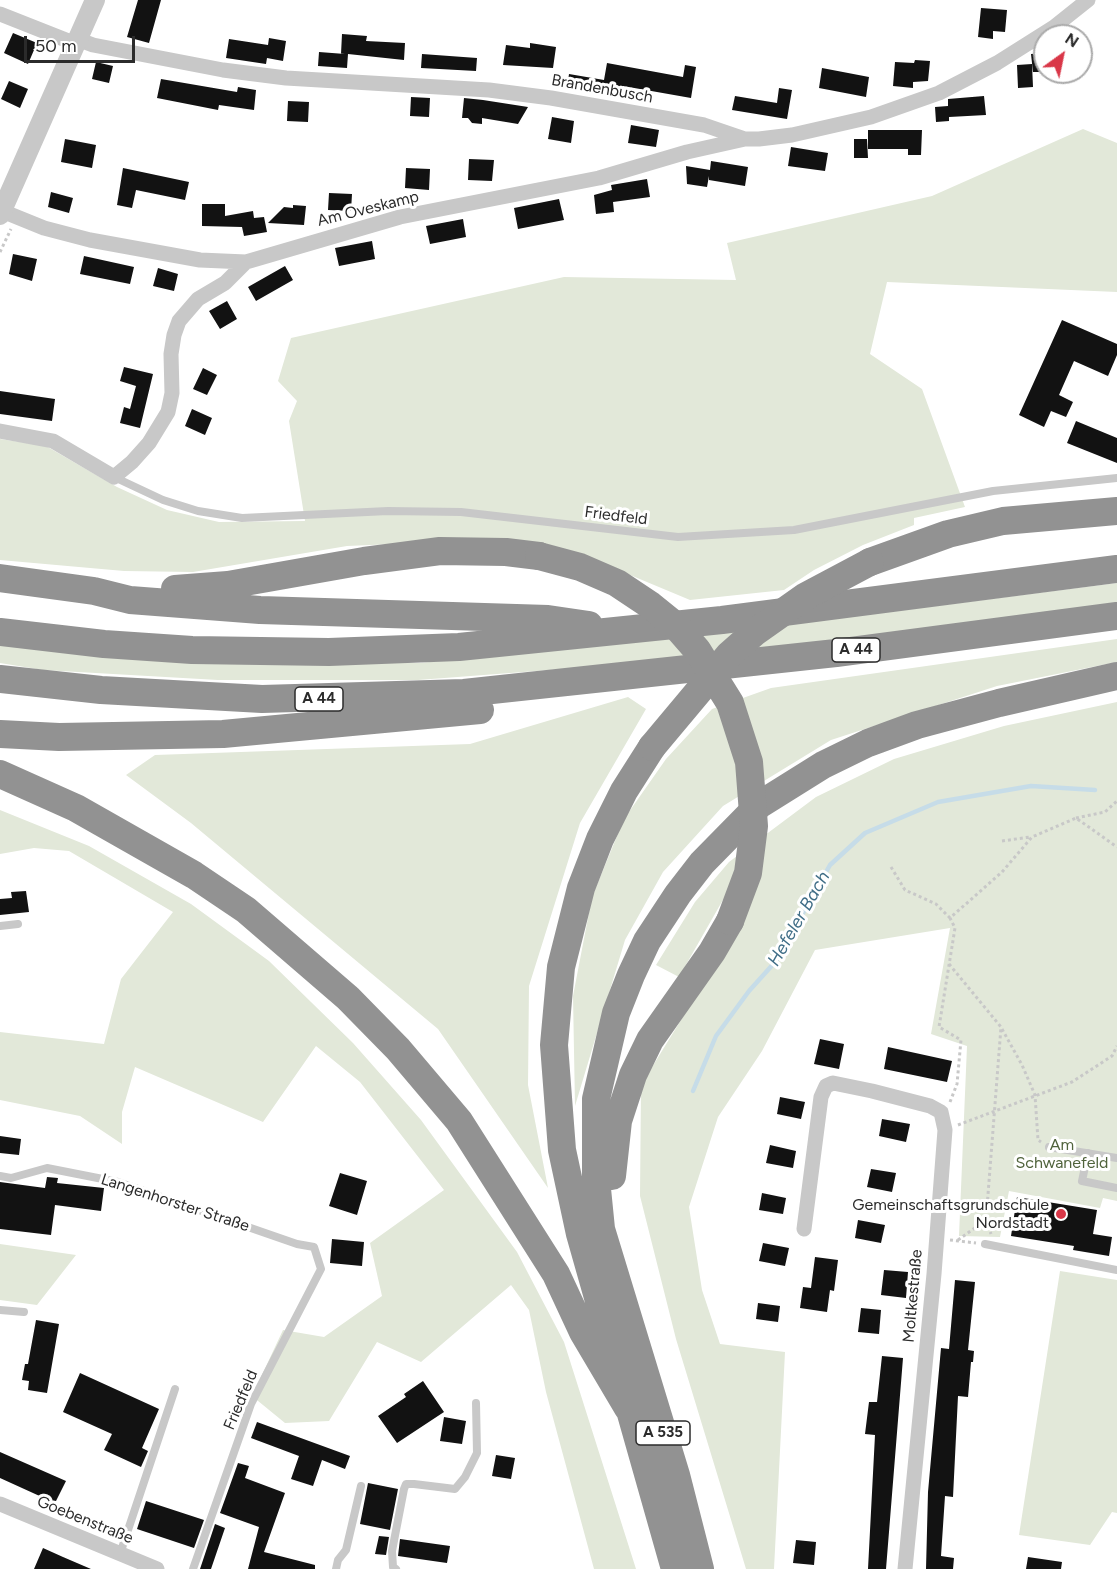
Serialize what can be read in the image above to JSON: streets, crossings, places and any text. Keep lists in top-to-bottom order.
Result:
{
  "streets": {
    "highway": ["A 44", "A 535"],
    "street": [
      "Brandenbusch",
      "Am Oveskamp",
      "Moltkestraße",
      "Goebenstraße"
    ],
    "lane": ["Friedfeld", "Langenhorster Straße"]
  },
  "crossings": [
    ["Brandenbusch", "Am Oveskamp"],
    ["Friedfeld", "Langenhorster Straße"]
  ],
  "water": ["Hefeler Bach"],
  "parks": ["Am Schwanefeld"],
  "places": ["Gemeinschaftsgrundschule Nordstadt"],
  "scale_bar": "50 m",
  "north": "top right"
}
